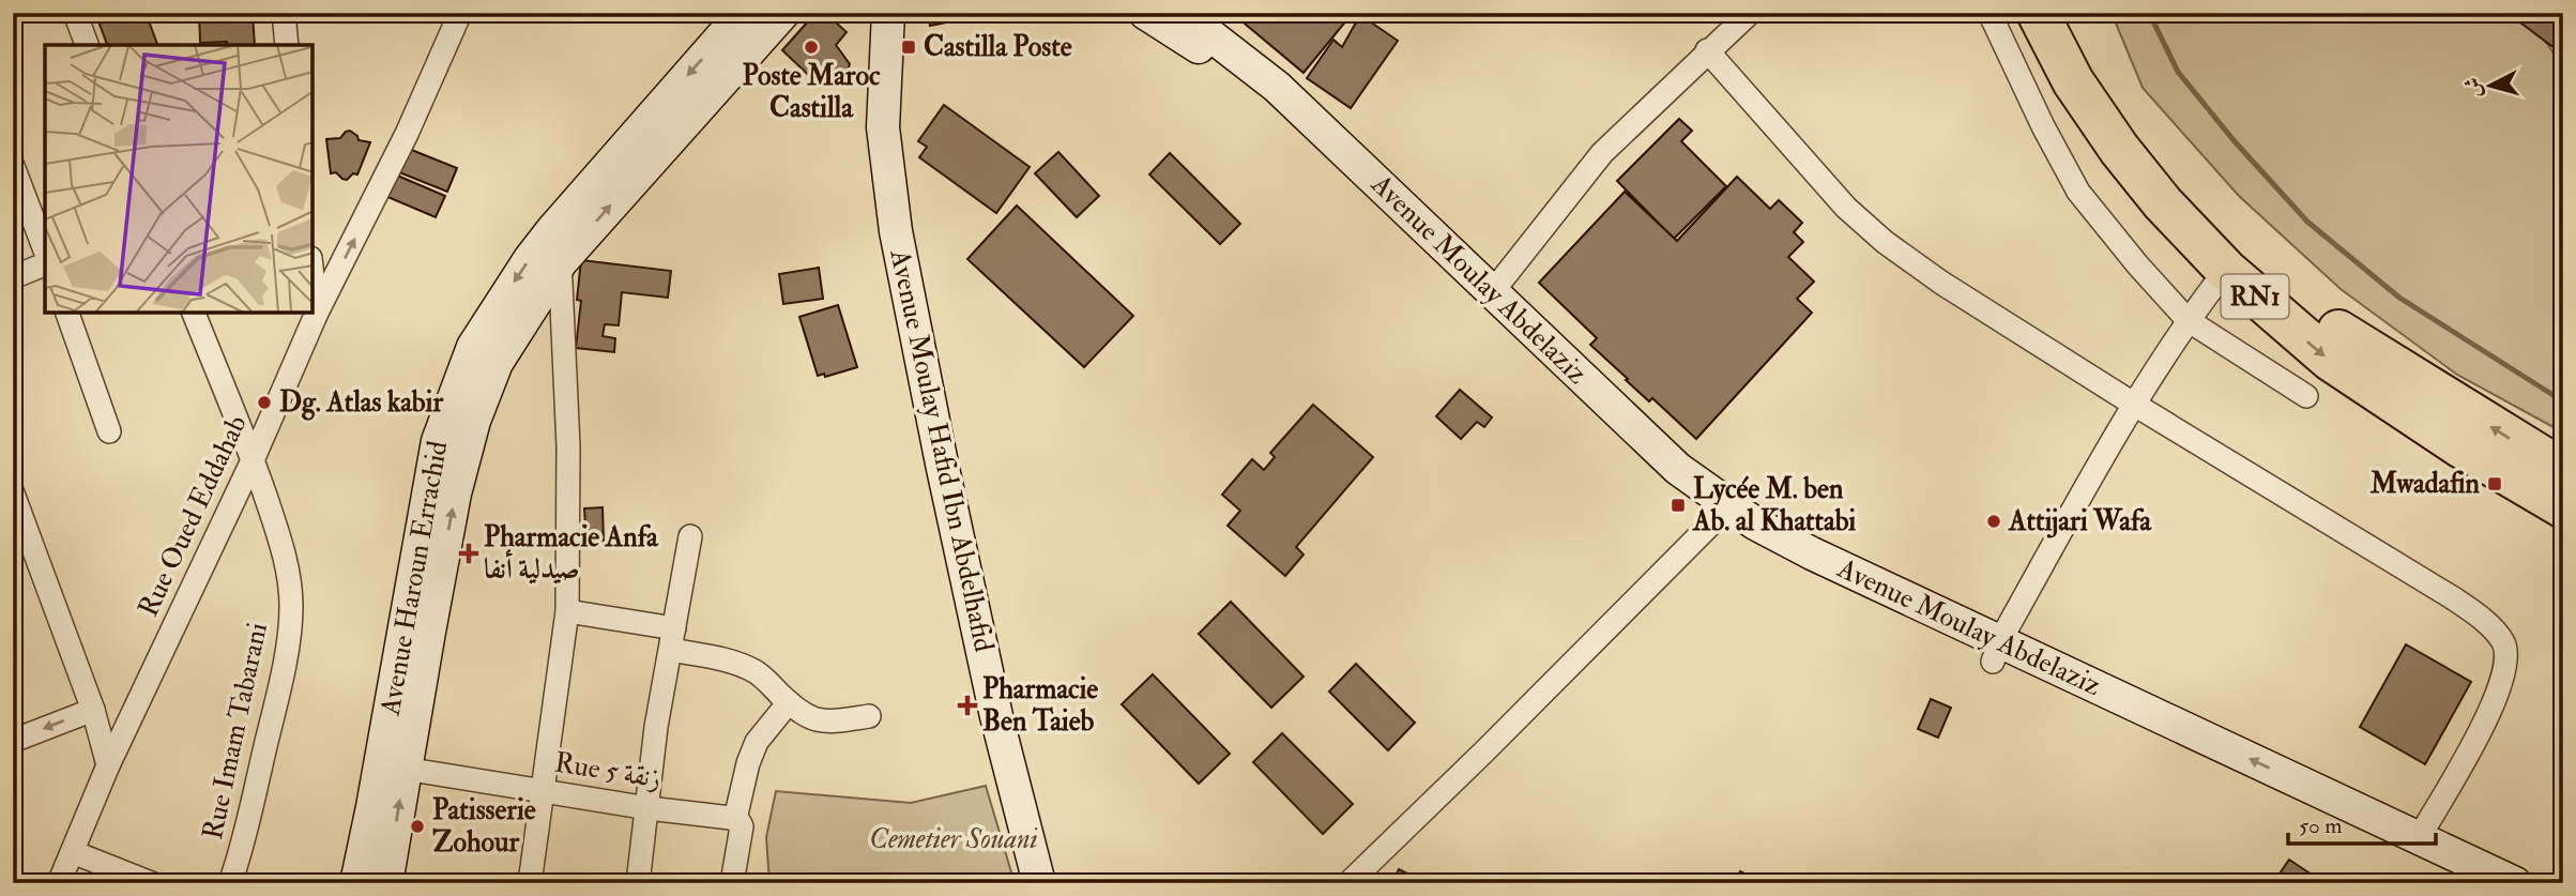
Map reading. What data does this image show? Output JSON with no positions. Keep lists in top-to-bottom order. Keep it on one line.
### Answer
{"streets":{"highway":["RN1"],"main road":["Avenue Moulay Abdelaziz","Avenue Moulay Hafid Ibn Abdelhafid","Avenue Haroun Errachid"],"street":["Rue Oued Eddahab","Rue Imam Tabarani","Rue 5 زنقة"]},"crossings":[["Rue Oued Eddahab","Rue Imam Tabarani"],["Avenue Haroun Errachid","Rue 5 زنقة"]],"parks":["Cemetier Souani"],"places":{"other":["Poste Maroc Castilla","Dg. Atlas kabir","Attijari Wafa","Patisserie Zohour"],"transit":["Castilla Poste","Mwadafin","Lycée M. ben Ab. al Khattabi"],"health":["Pharmacie Anfa صيدلية أنفا","Pharmacie Ben Taieb"]},"scale_bar":"50 m","north":"left"}
